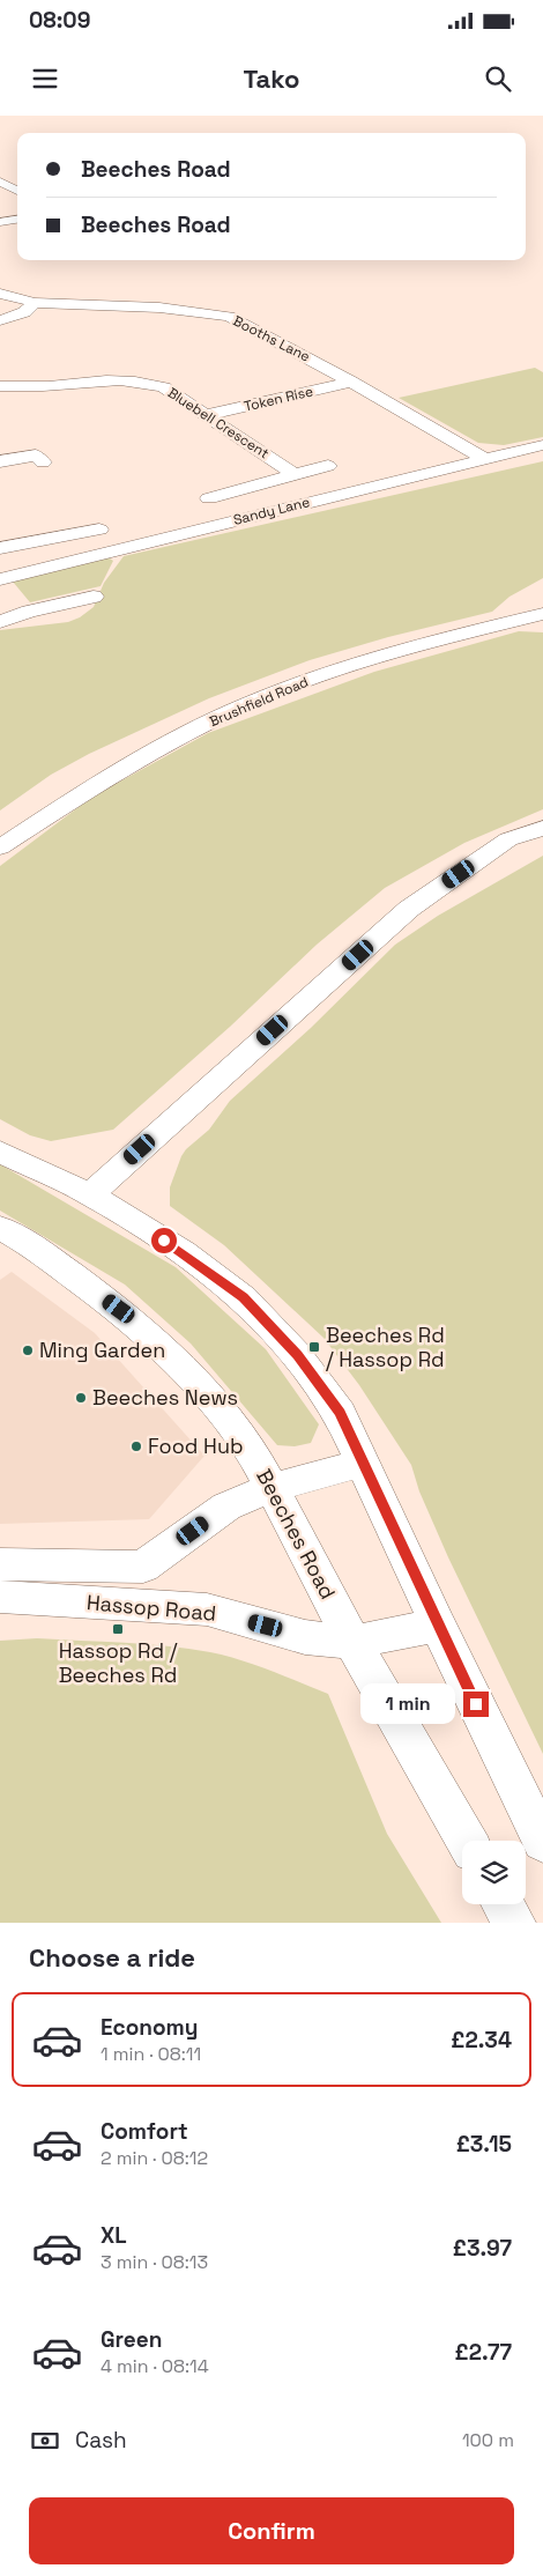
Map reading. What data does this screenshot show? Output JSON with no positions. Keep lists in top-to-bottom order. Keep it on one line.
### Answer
{"streets":{"street":["Booths Lane","Token Rise","Bluebell Crescent","Sandy Lane","Brushfield Road","Beeches Road","Hassop Road"]},"crossings":[["Booths Lane","Token Rise"],["Booths Lane","Sandy Lane"],["Token Rise","Bluebell Crescent"],["Beeches Road","Hassop Road"]],"places":{"transit":["Beeches Rd / Hassop Rd","Hassop Rd / Beeches Rd"],"other":["Ming Garden","Beeches News","Food Hub"]},"page":{"status":"08:09","header":"Tako","banner":["Beeches Road","Beeches Road"],"bubble":"1 min","heading":"Choose a ride","list":[{"name":"Economy","note":"1 min · 08:11","value":"£2.34"},{"name":"Comfort","note":"2 min · 08:12","value":"£3.15"},{"name":"XL","note":"3 min · 08:13","value":"£3.97"},{"name":"Green","note":"4 min · 08:14","value":"£2.77"}],"pay":["Cash","100 m"],"buttons":"Confirm"}}
